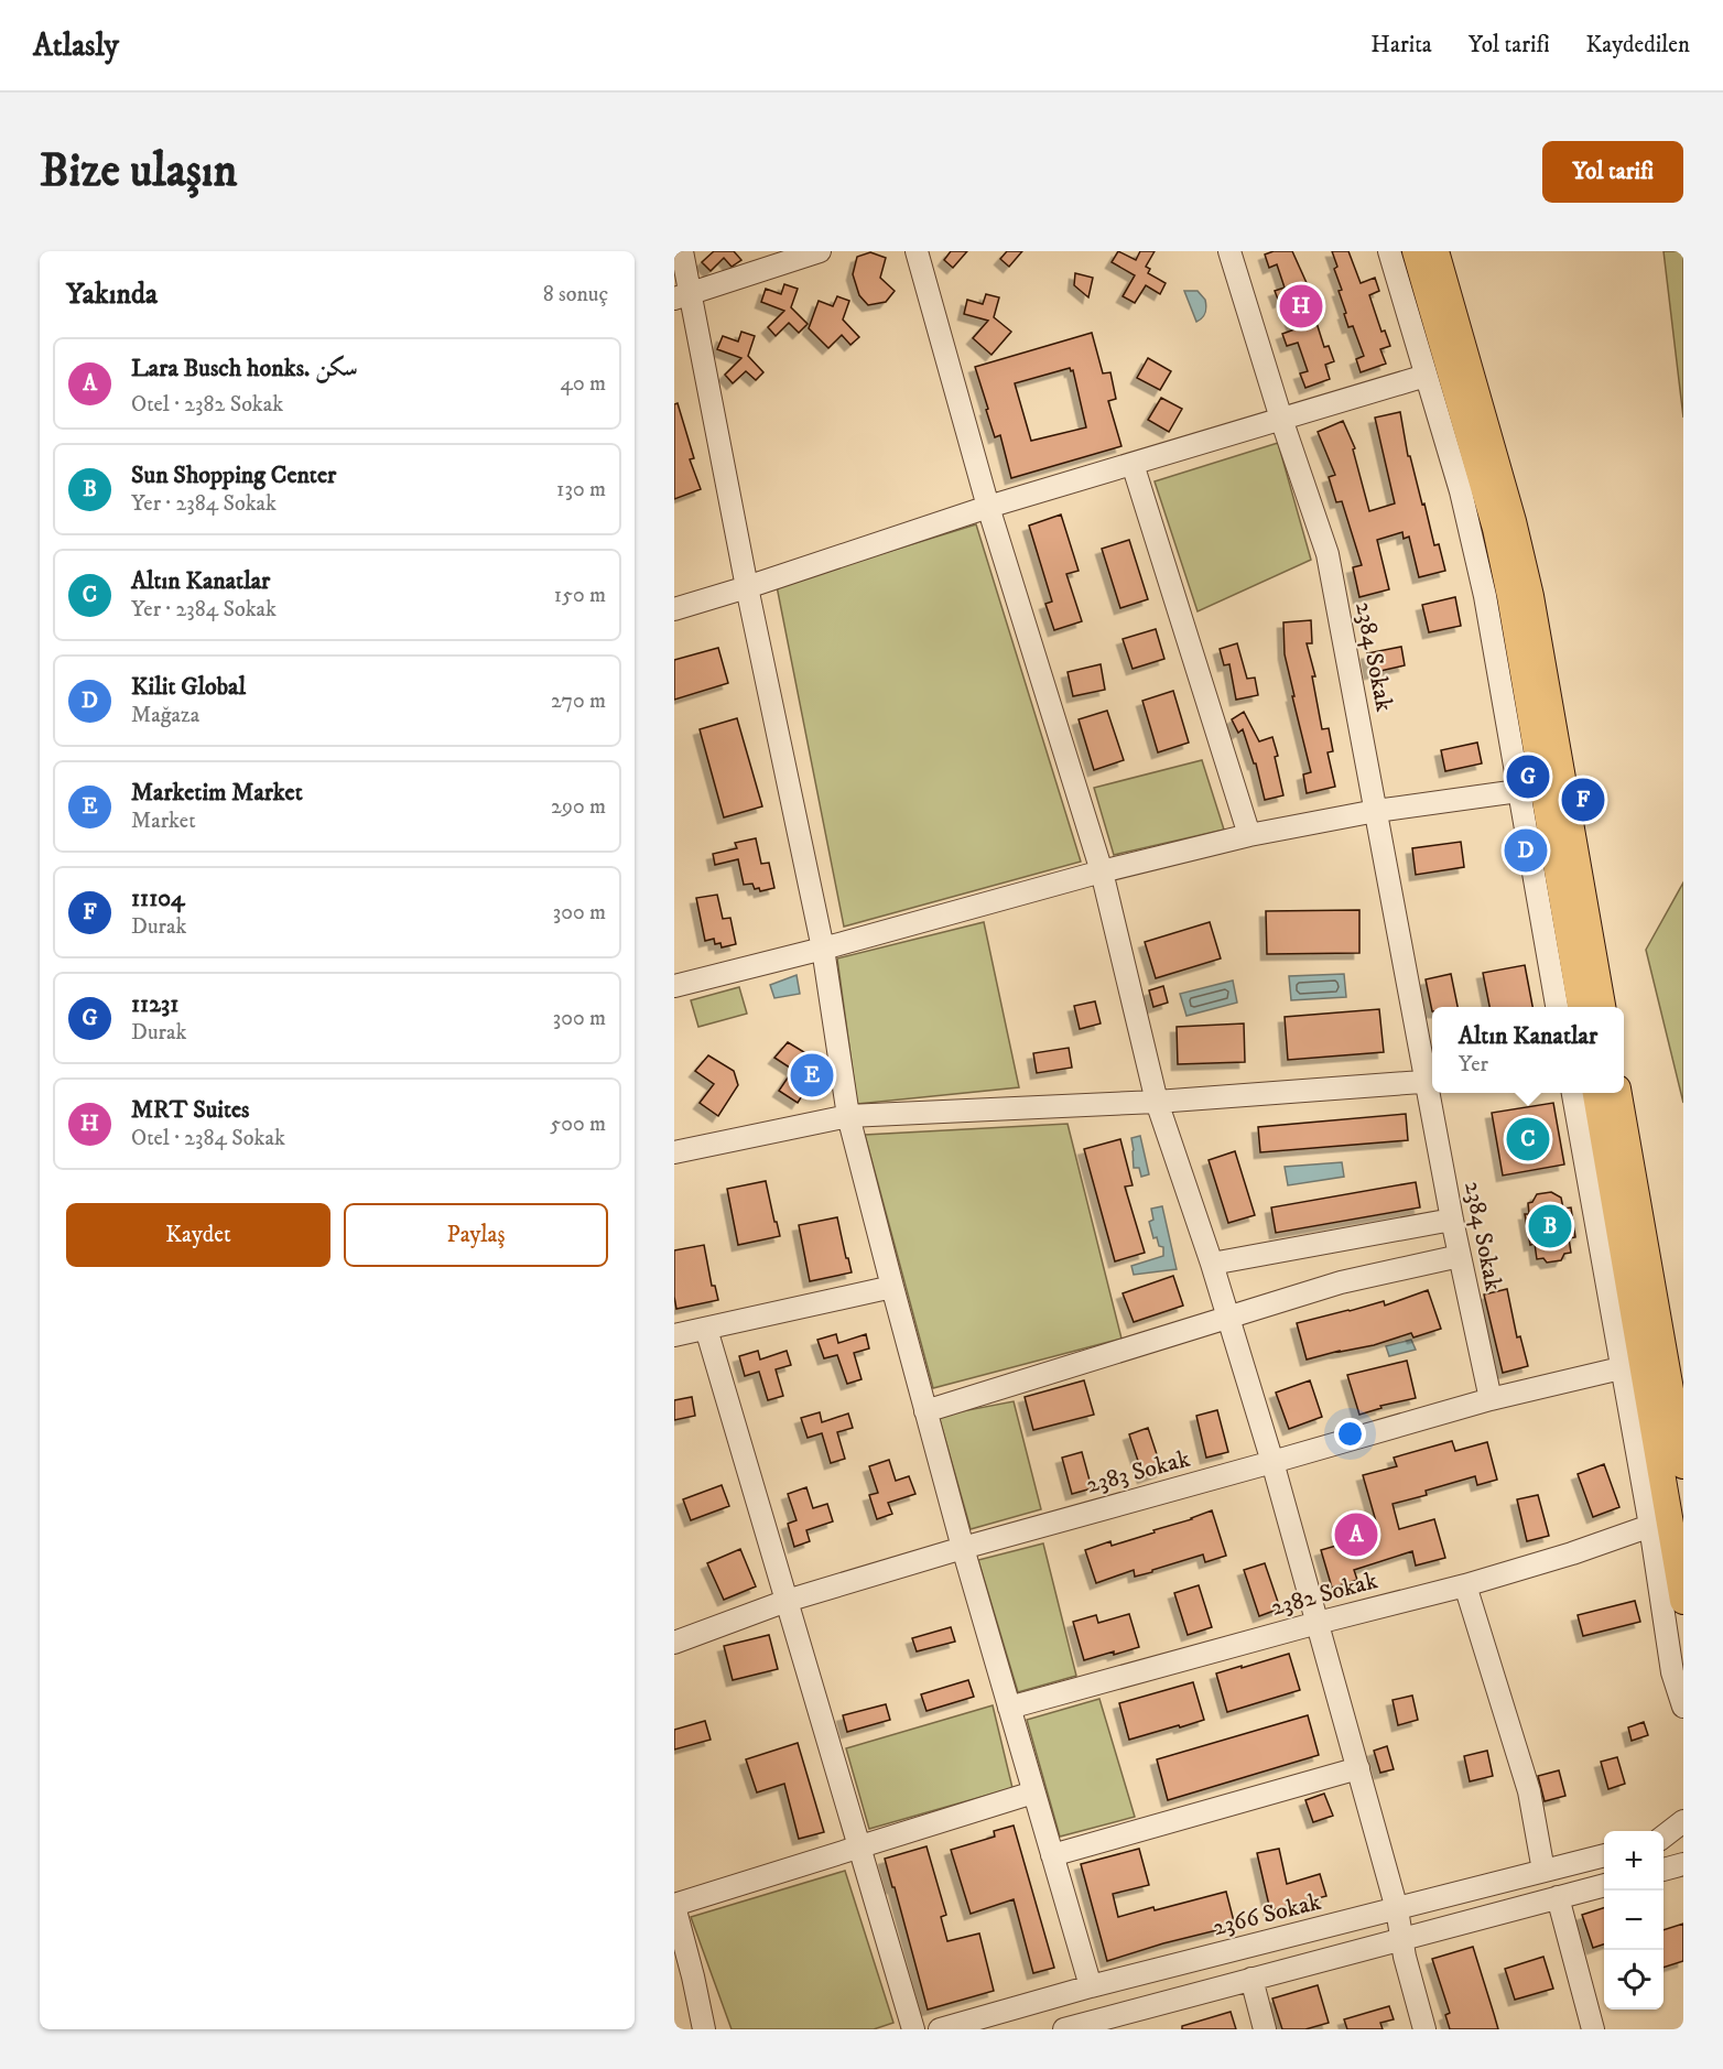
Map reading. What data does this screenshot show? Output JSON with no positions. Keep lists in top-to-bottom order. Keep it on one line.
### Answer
{"streets":{"street":["2384 Sokak","2383 Sokak","2382 Sokak","2366 Sokak"]},"crossings":[["2384 Sokak","2383 Sokak"]],"page":{"header":"Atlasly","nav":["Harita","Yol tarifi","Kaydedilen"],"buttons":["Yol tarifi",["Kaydet","Paylaş"]],"title":"Bize ulaşın","heading":["Yakında","8 sonuç"],"pins":["H","G","F","D","E","C","B","A"],"list":[{"mark":"A","name":"Lara Busch honks. سكن","note":"Otel · 2382 Sokak","value":"40 m"},{"mark":"B","name":"Sun Shopping Center","note":"Yer · 2384 Sokak","value":"130 m"},{"mark":"C","name":"Altın Kanatlar","note":"Yer · 2384 Sokak","value":"150 m"},{"mark":"D","name":"Kilit Global","note":"Mağaza","value":"270 m"},{"mark":"E","name":"Marketim Market","note":"Market","value":"290 m"},{"mark":"F","name":"11104","note":"Durak","value":"300 m"},{"mark":"G","name":"11231","note":"Durak","value":"300 m"},{"mark":"H","name":"MRT Suites","note":"Otel · 2384 Sokak","value":"500 m"}],"popup":["Altın Kanatlar","Yer"],"map_buttons":["+","−"]}}
